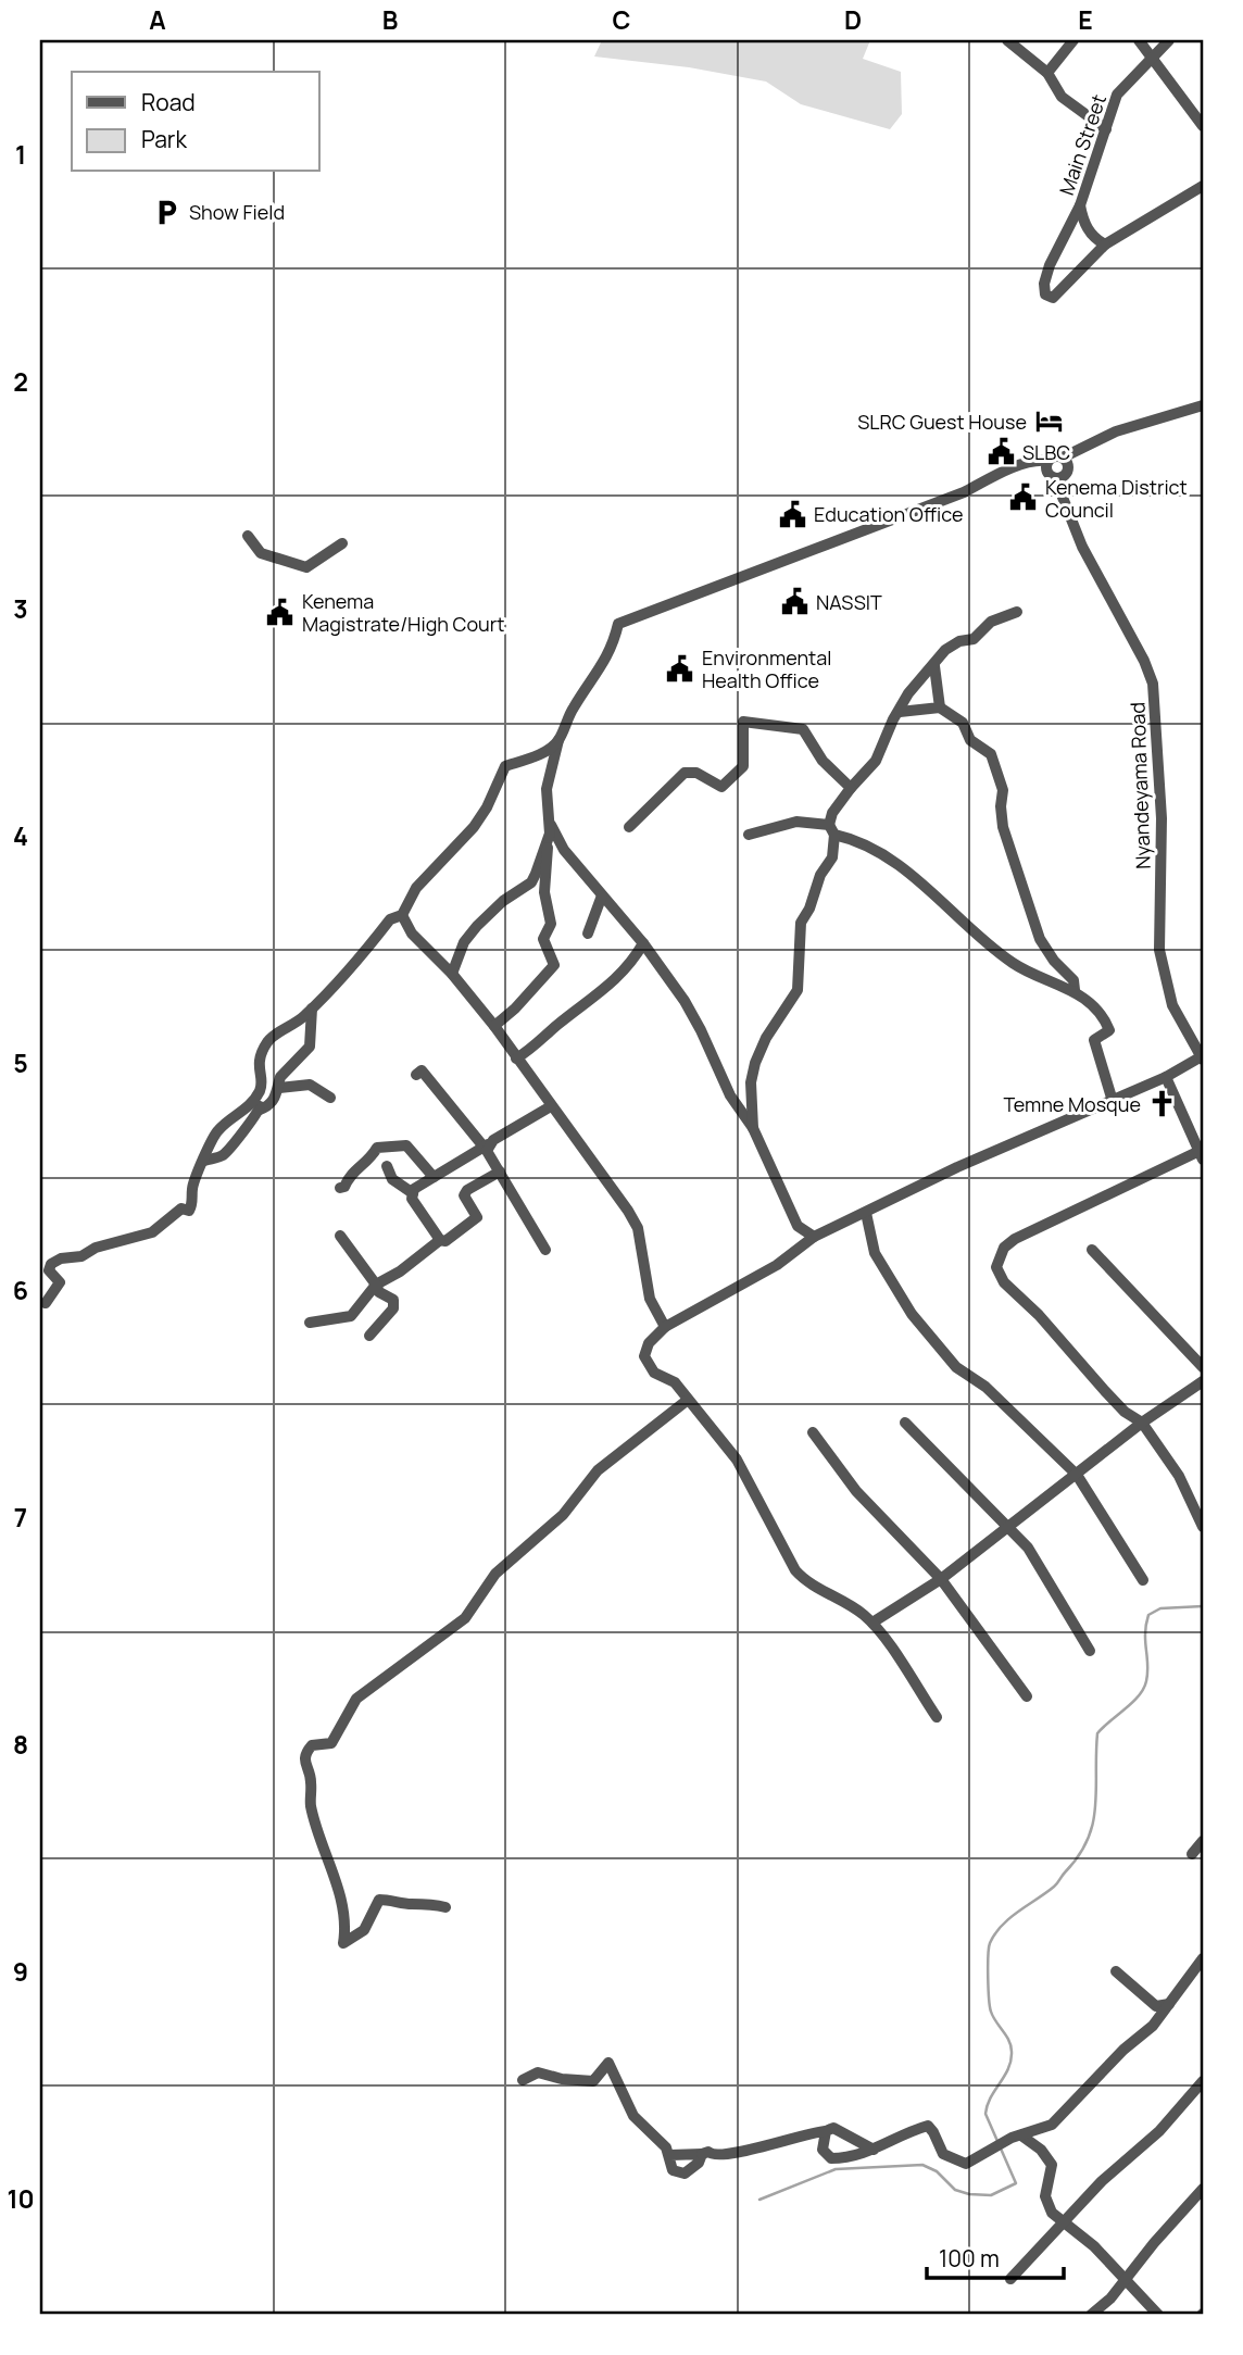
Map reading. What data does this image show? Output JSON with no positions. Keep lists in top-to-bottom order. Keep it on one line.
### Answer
{"streets":{"street":["Main Street","Nyandeyama Road"]},"places":{"parking":["Show Field"],"hotel":["SLRC Guest House"],"public building":["SLBC","Kenema District Council","Education Office","NASSIT","Kenema Magistrate/High Court","Environmental Health Office"],"church":["Temne Mosque"]},"legend":["Road","Park"],"scale_bar":"100 m","grid":{"columns":["A","B","C","D","E"],"rows":["1","2","3","4","5","6","7","8","9","10"]}}
